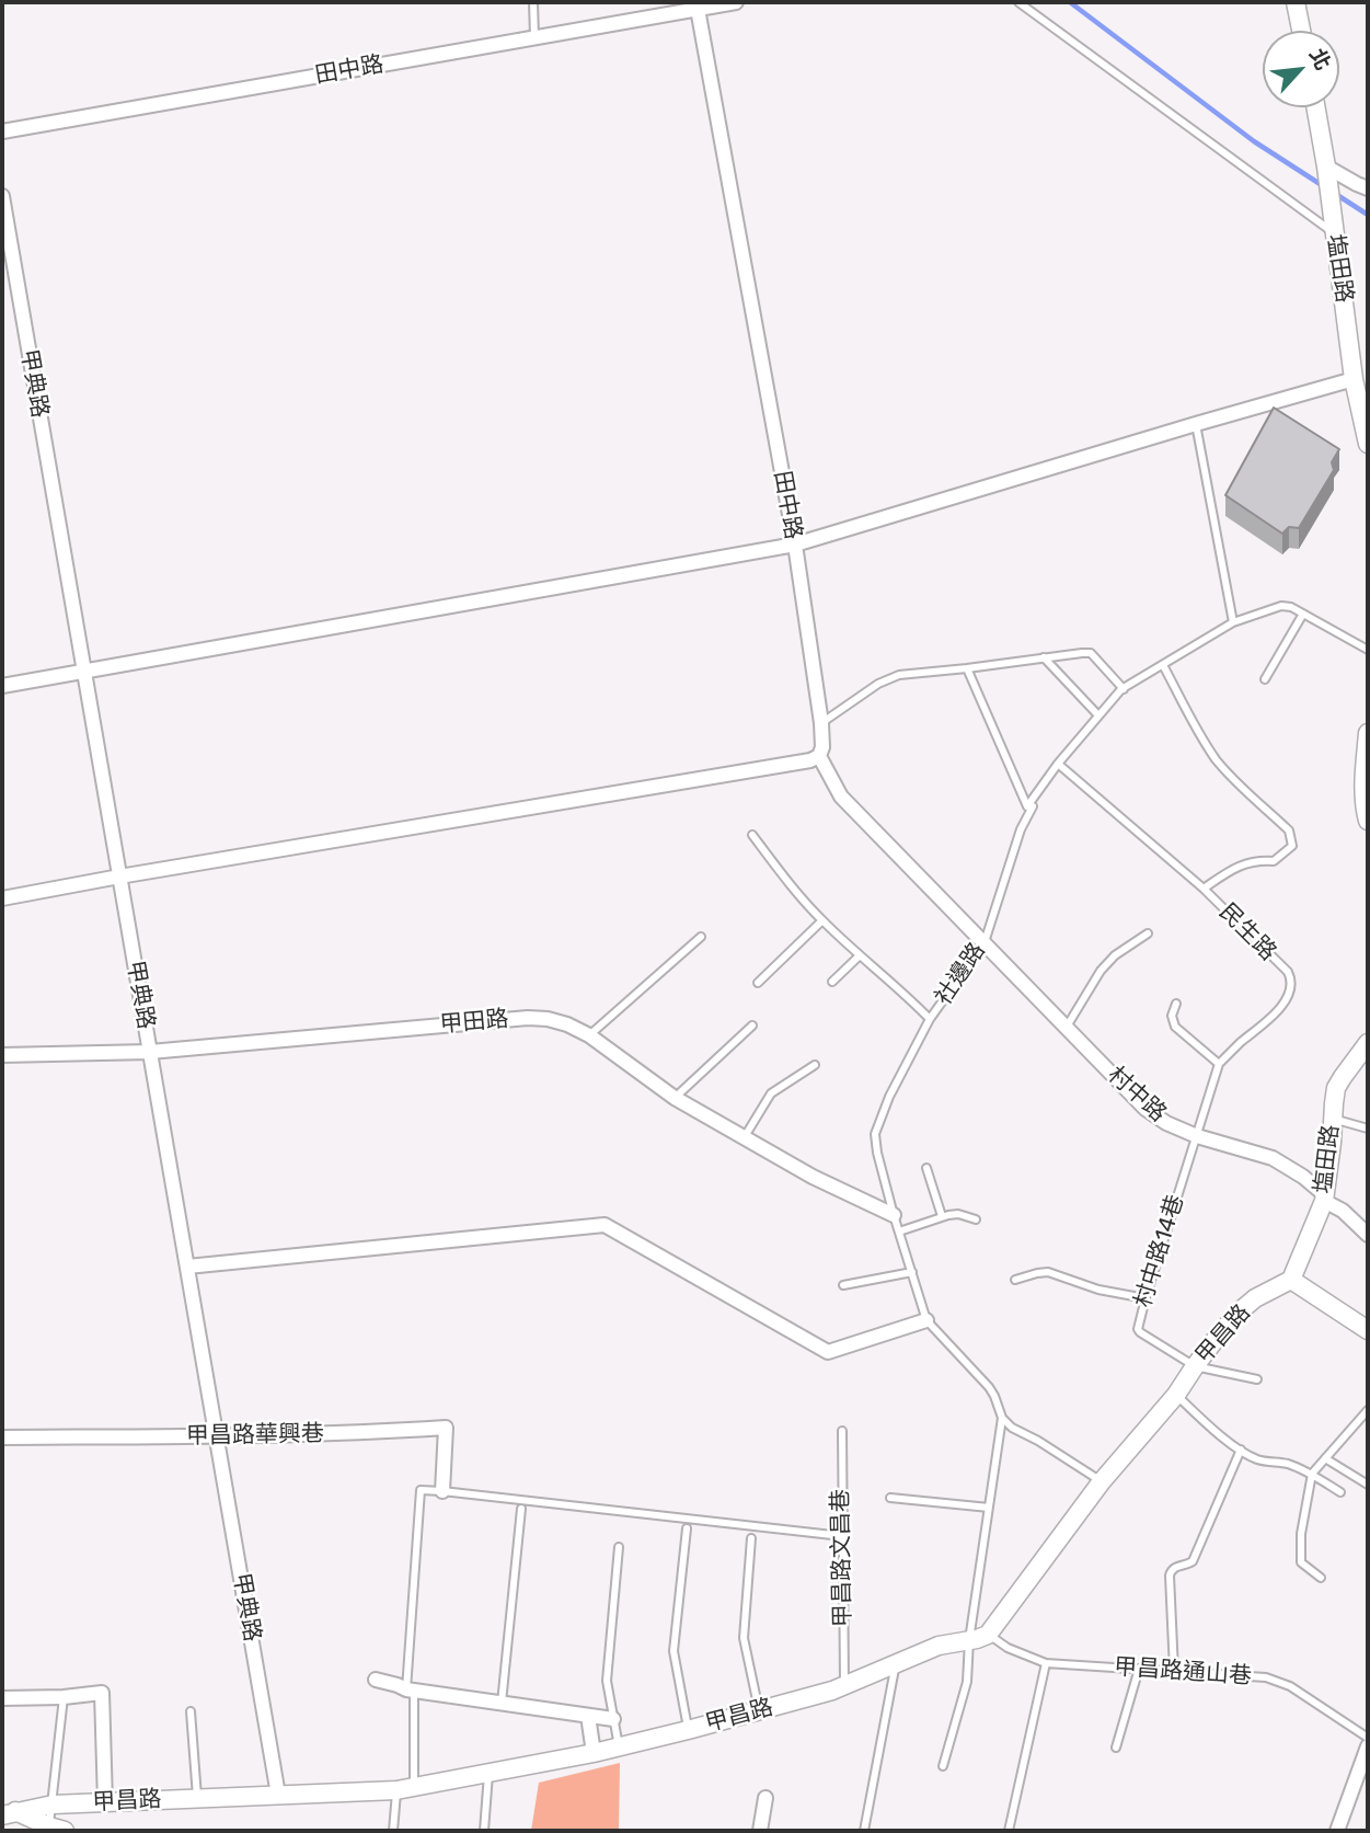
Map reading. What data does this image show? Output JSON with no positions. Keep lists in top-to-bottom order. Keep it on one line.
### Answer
{"streets":{"street":["田中路","塩田路","甲典路","甲田路","村中路","甲昌路","甲昌路華興巷"],"lane":["民生路","社邊路","村中路14巷","甲昌路文昌巷","甲昌路通山巷"]},"crossings":[["塩田路","村中路"],["塩田路","甲昌路"],["甲典路","甲田路"],["甲典路","甲昌路"],["甲典路","甲昌路華興巷"],["民生路","社邊路"],["民生路","村中路"],["民生路","村中路14巷"],["社邊路","甲田路"],["社邊路","村中路"],["村中路","村中路14巷"],["村中路14巷","甲昌路"],["甲昌路","甲昌路文昌巷"],["甲昌路","甲昌路通山巷"]],"north":"top right"}
